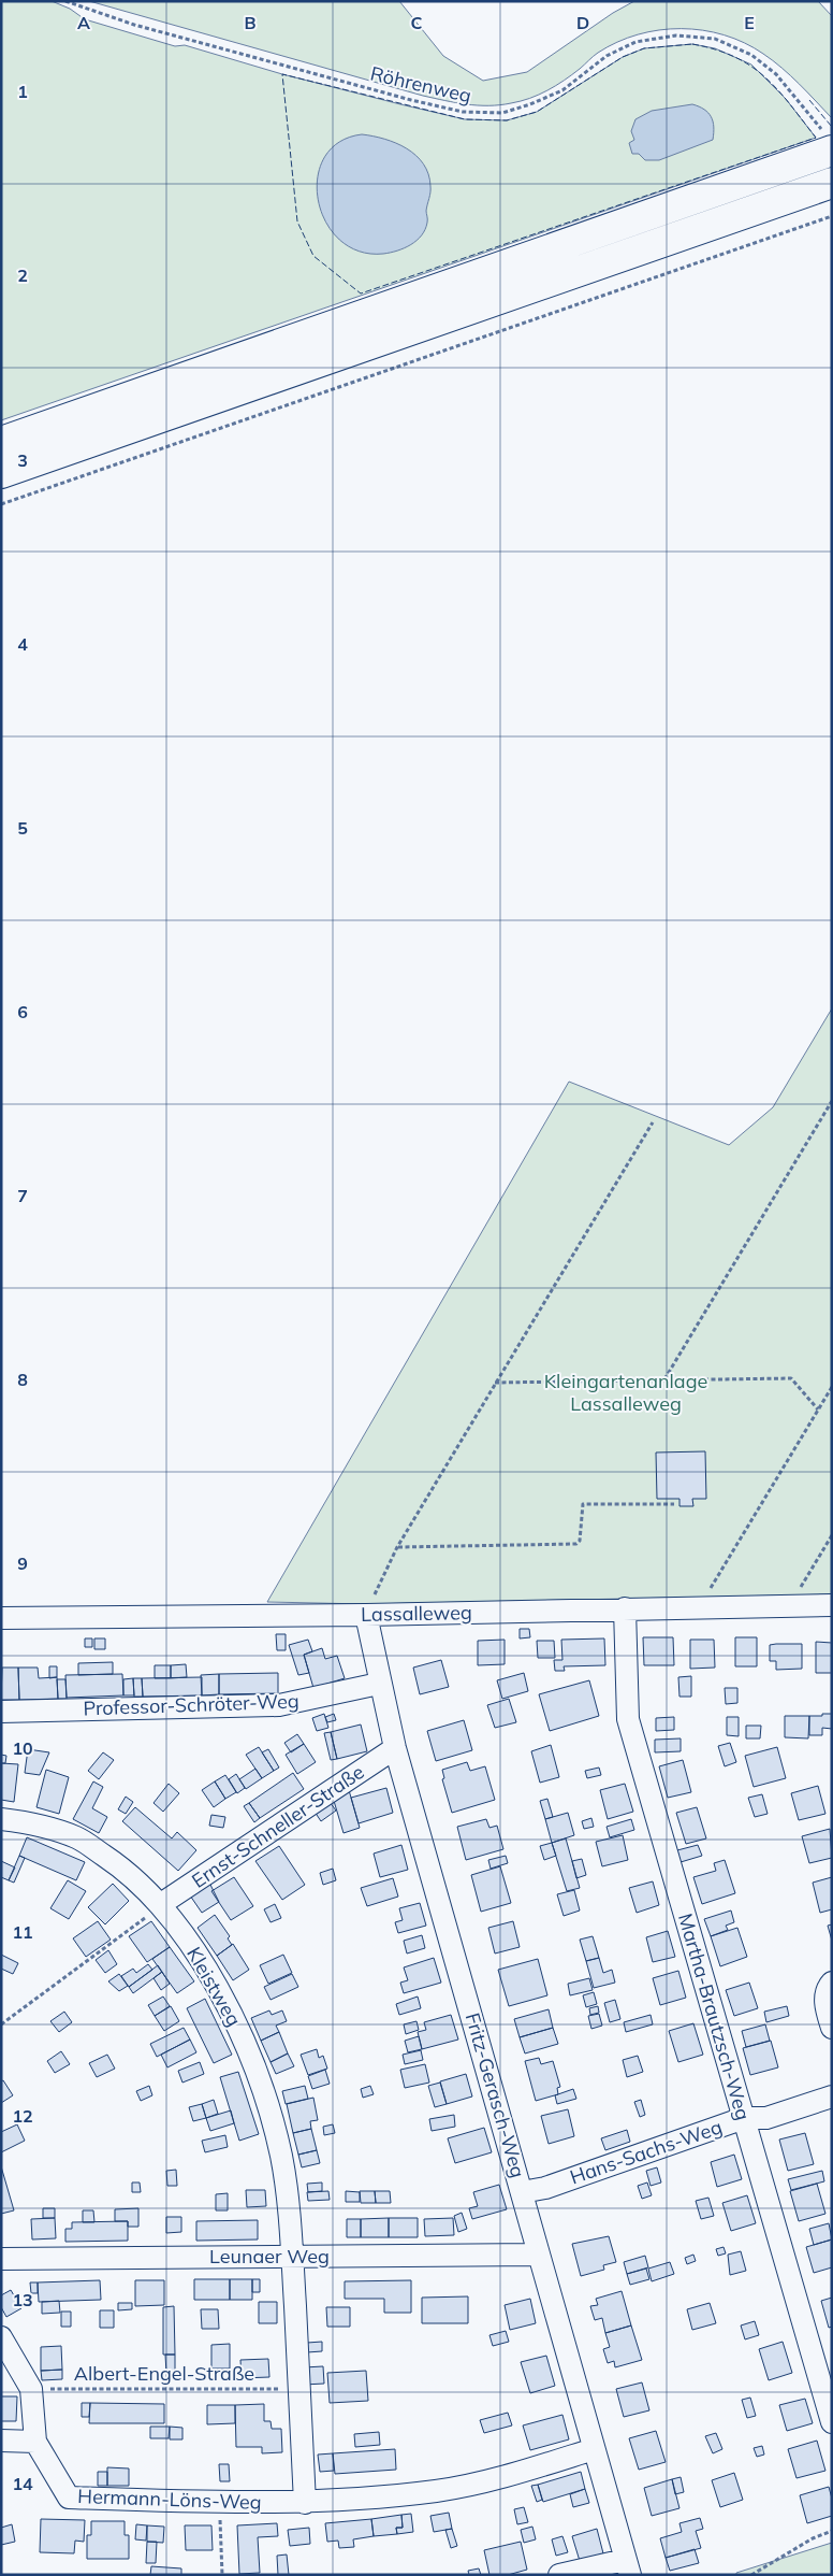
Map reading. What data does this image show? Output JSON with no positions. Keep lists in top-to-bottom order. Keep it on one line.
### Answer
{"streets":{"street":["Lassalleweg","Professor-Schröter-Weg","Ernst-Schneller-Straße","Kleistweg","Martha-Brautzsch-Weg","Fritz-Gerasch-Weg","Hans-Sachs-Weg","Leunaer Weg","Hermann-Löns-Weg"],"path":["Röhrenweg","Albert-Engel-Straße"]},"crossings":[["Lassalleweg","Martha-Brautzsch-Weg"],["Lassalleweg","Fritz-Gerasch-Weg"],["Professor-Schröter-Weg","Fritz-Gerasch-Weg"],["Ernst-Schneller-Straße","Kleistweg"],["Ernst-Schneller-Straße","Fritz-Gerasch-Weg"],["Kleistweg","Leunaer Weg"],["Martha-Brautzsch-Weg","Hans-Sachs-Weg"],["Fritz-Gerasch-Weg","Hans-Sachs-Weg"],["Fritz-Gerasch-Weg","Leunaer Weg"],["Fritz-Gerasch-Weg","Hermann-Löns-Weg"],["Albert-Engel-Straße","Hermann-Löns-Weg"]],"parks":["Kleingartenanlage Lassalleweg"],"grid":{"columns":["A","B","C","D","E"],"rows":["1","2","3","4","5","6","7","8","9","10","11","12","13","14"]}}
